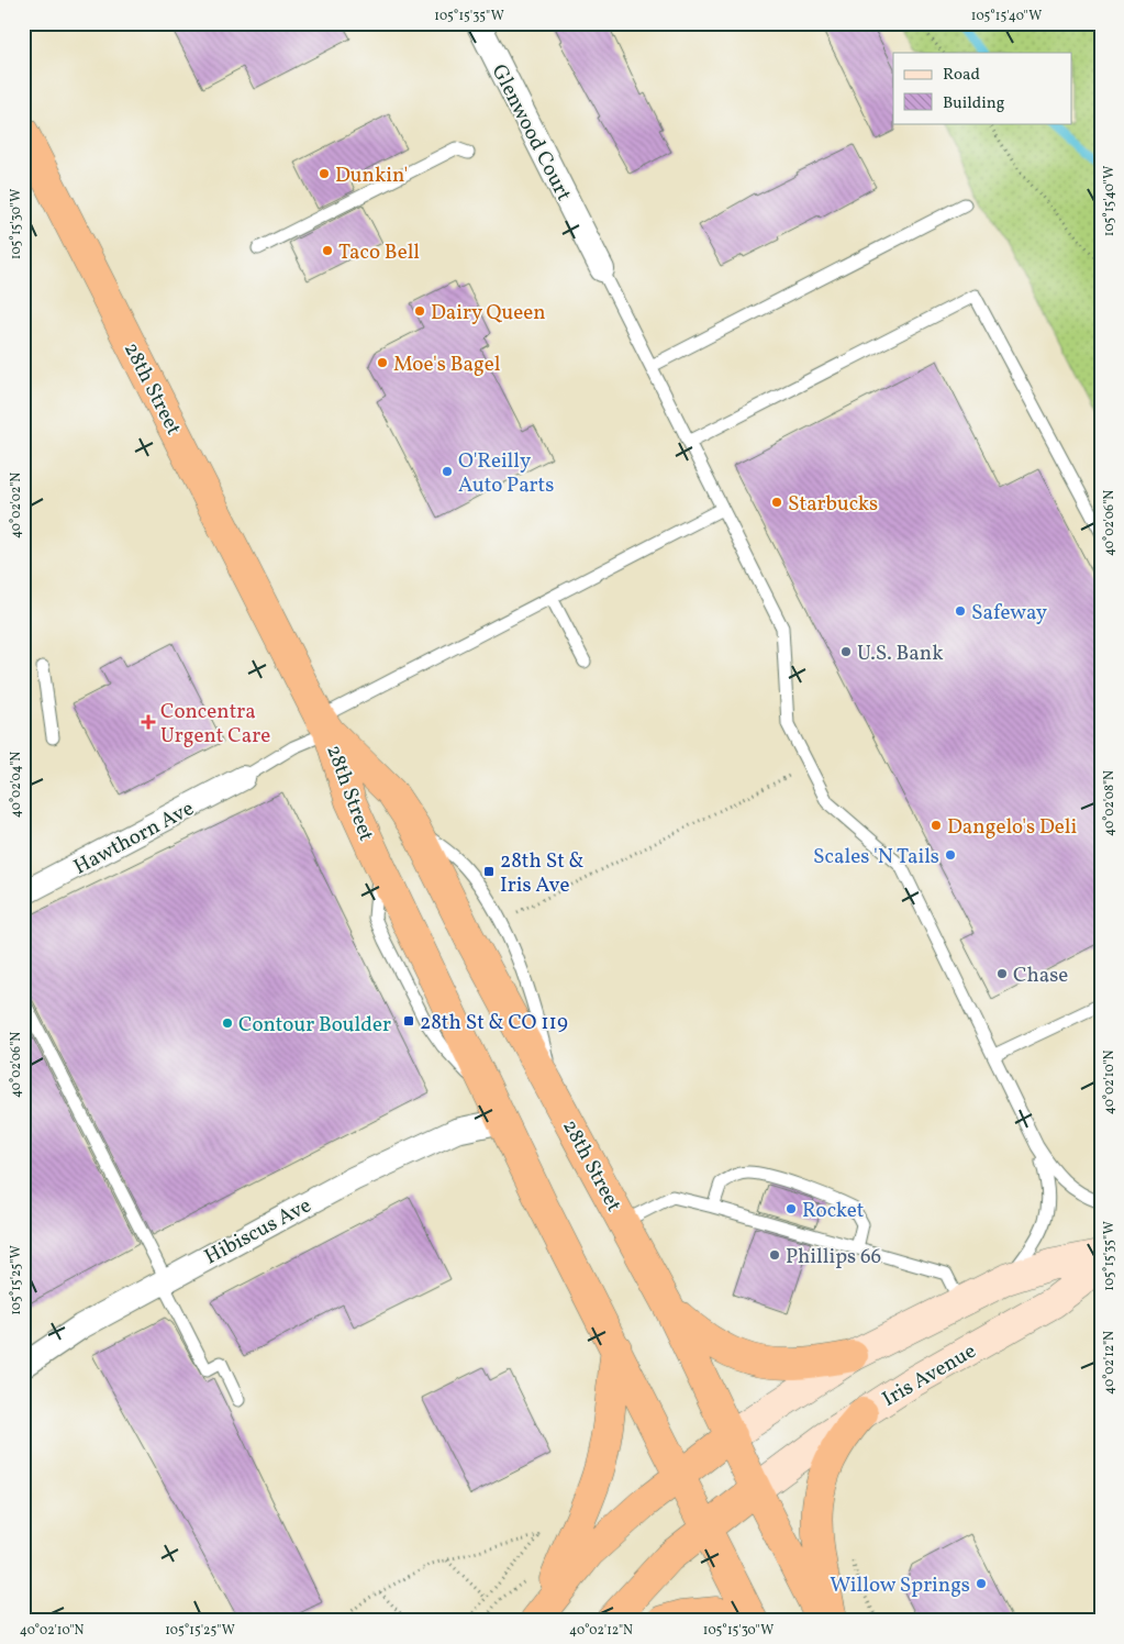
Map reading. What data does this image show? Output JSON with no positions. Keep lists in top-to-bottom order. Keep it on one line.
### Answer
{"streets":{"highway":["28th Street"],"main road":["Iris Avenue"],"street":["Glenwood Court","Hawthorn Ave","Hibiscus Ave"]},"crossings":[["28th Street","Hibiscus Ave"],["28th Street","Iris Avenue"]],"places":{"other":["Dunkin'","Taco Bell","Dairy Queen","Moe's Bagel","O'Reilly Auto Parts","Starbucks","Safeway","U.S. Bank","Dangelo's Deli","Scales 'N Tails","Chase","Contour Boulder","Rocket","Phillips 66","Willow Springs"],"health":["Concentra Urgent Care"],"transit":["28th St & Iris Ave","28th St & CO 119"]},"legend":["Road","Building"],"coordinates":["105°15'35\"W","105°15'40\"W","105°15'30\"W","40°02'02\"N","40°02'06\"N","40°02'04\"N","40°02'08\"N","40°02'10\"N","105°15'25\"W","40°02'12\"N"]}
